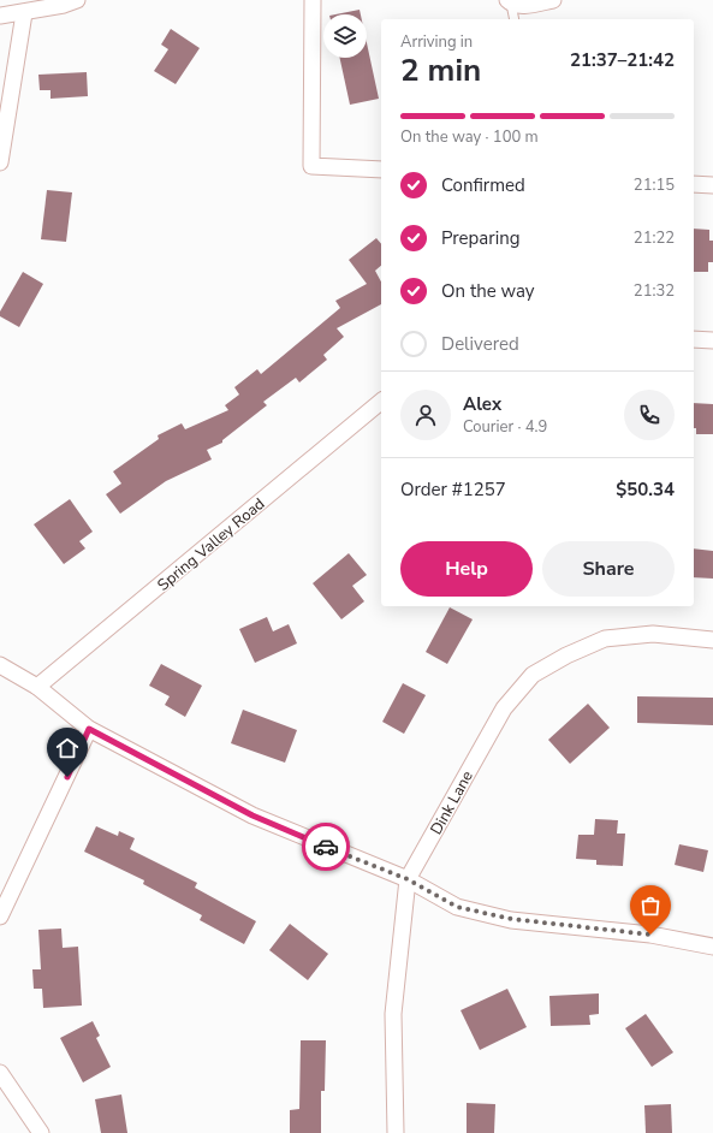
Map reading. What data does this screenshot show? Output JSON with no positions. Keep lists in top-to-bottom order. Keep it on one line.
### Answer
{"streets":{"street":["Spring Valley Road","Dink Lane"]},"page":{"heading":["2 min","Arriving in","21:37–21:42"],"panel":["Alex","Courier · 4.9","Order #1257","$50.34"],"bar":"On the way · 100 m","list":[["Confirmed","21:15"],["Preparing","21:22"],["On the way","21:32"],"Delivered"],"buttons":["Help","Share"]}}
